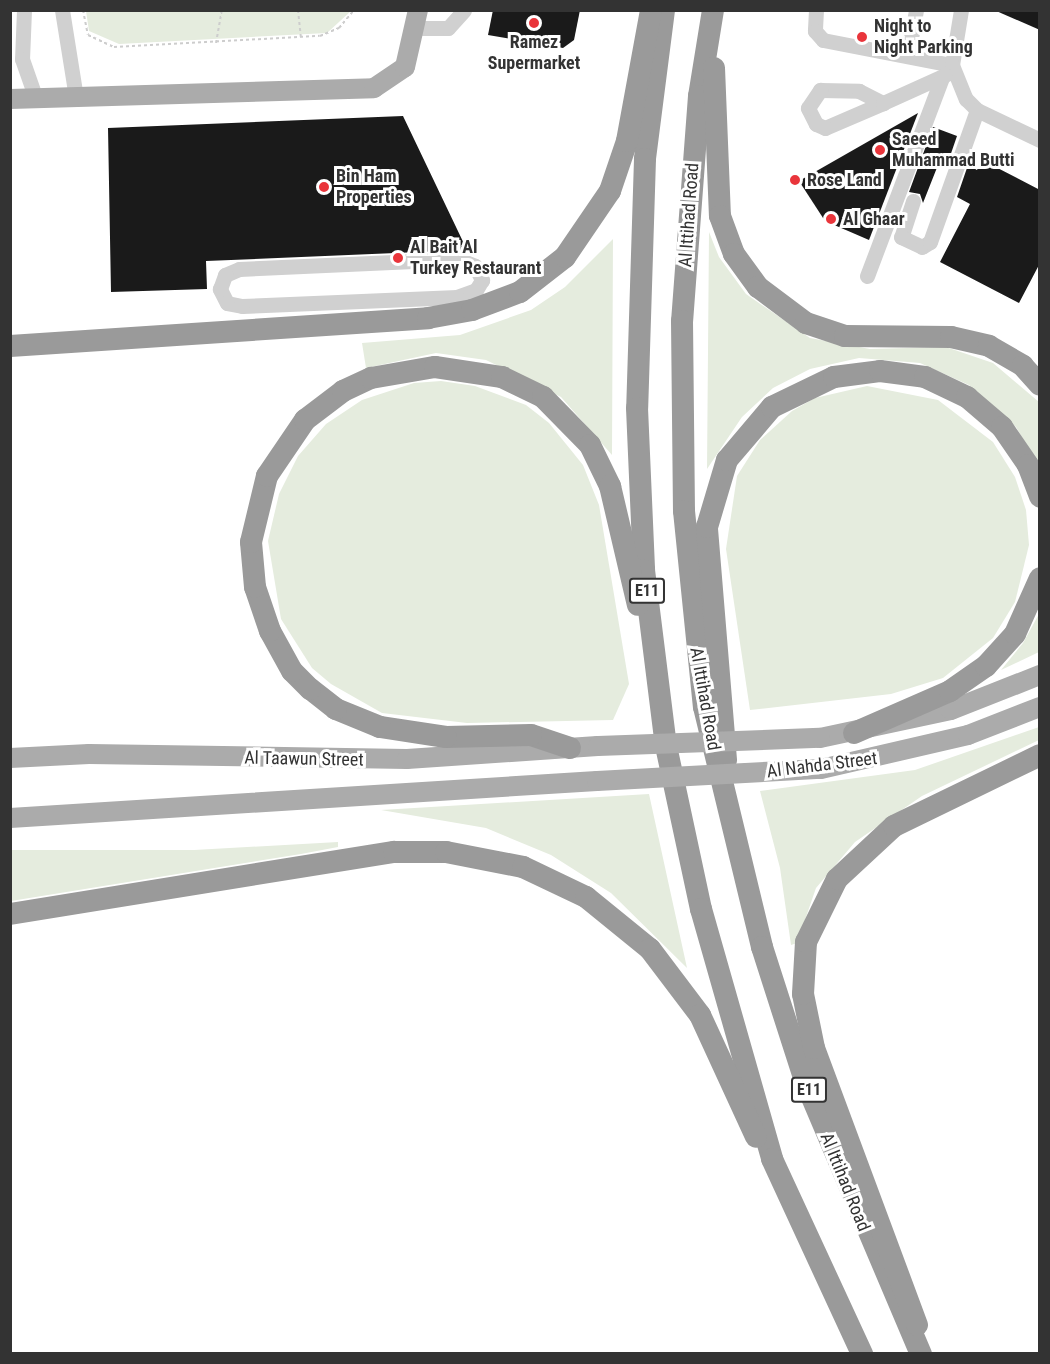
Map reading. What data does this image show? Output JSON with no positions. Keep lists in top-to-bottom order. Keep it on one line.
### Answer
{"streets":{"highway":["Al Ittihad Road","E11"],"main road":["Al Taawun Street","Al Nahda Street"]},"crossings":[["Al Taawun Street","Al Nahda Street"]],"places":["Ramez Supermarket","Night to Night Parking","Saeed Muhammad Butti","Rose Land","Bin Ham Properties","Al Ghaar","Al Bait Al Turkey Restaurant"]}
